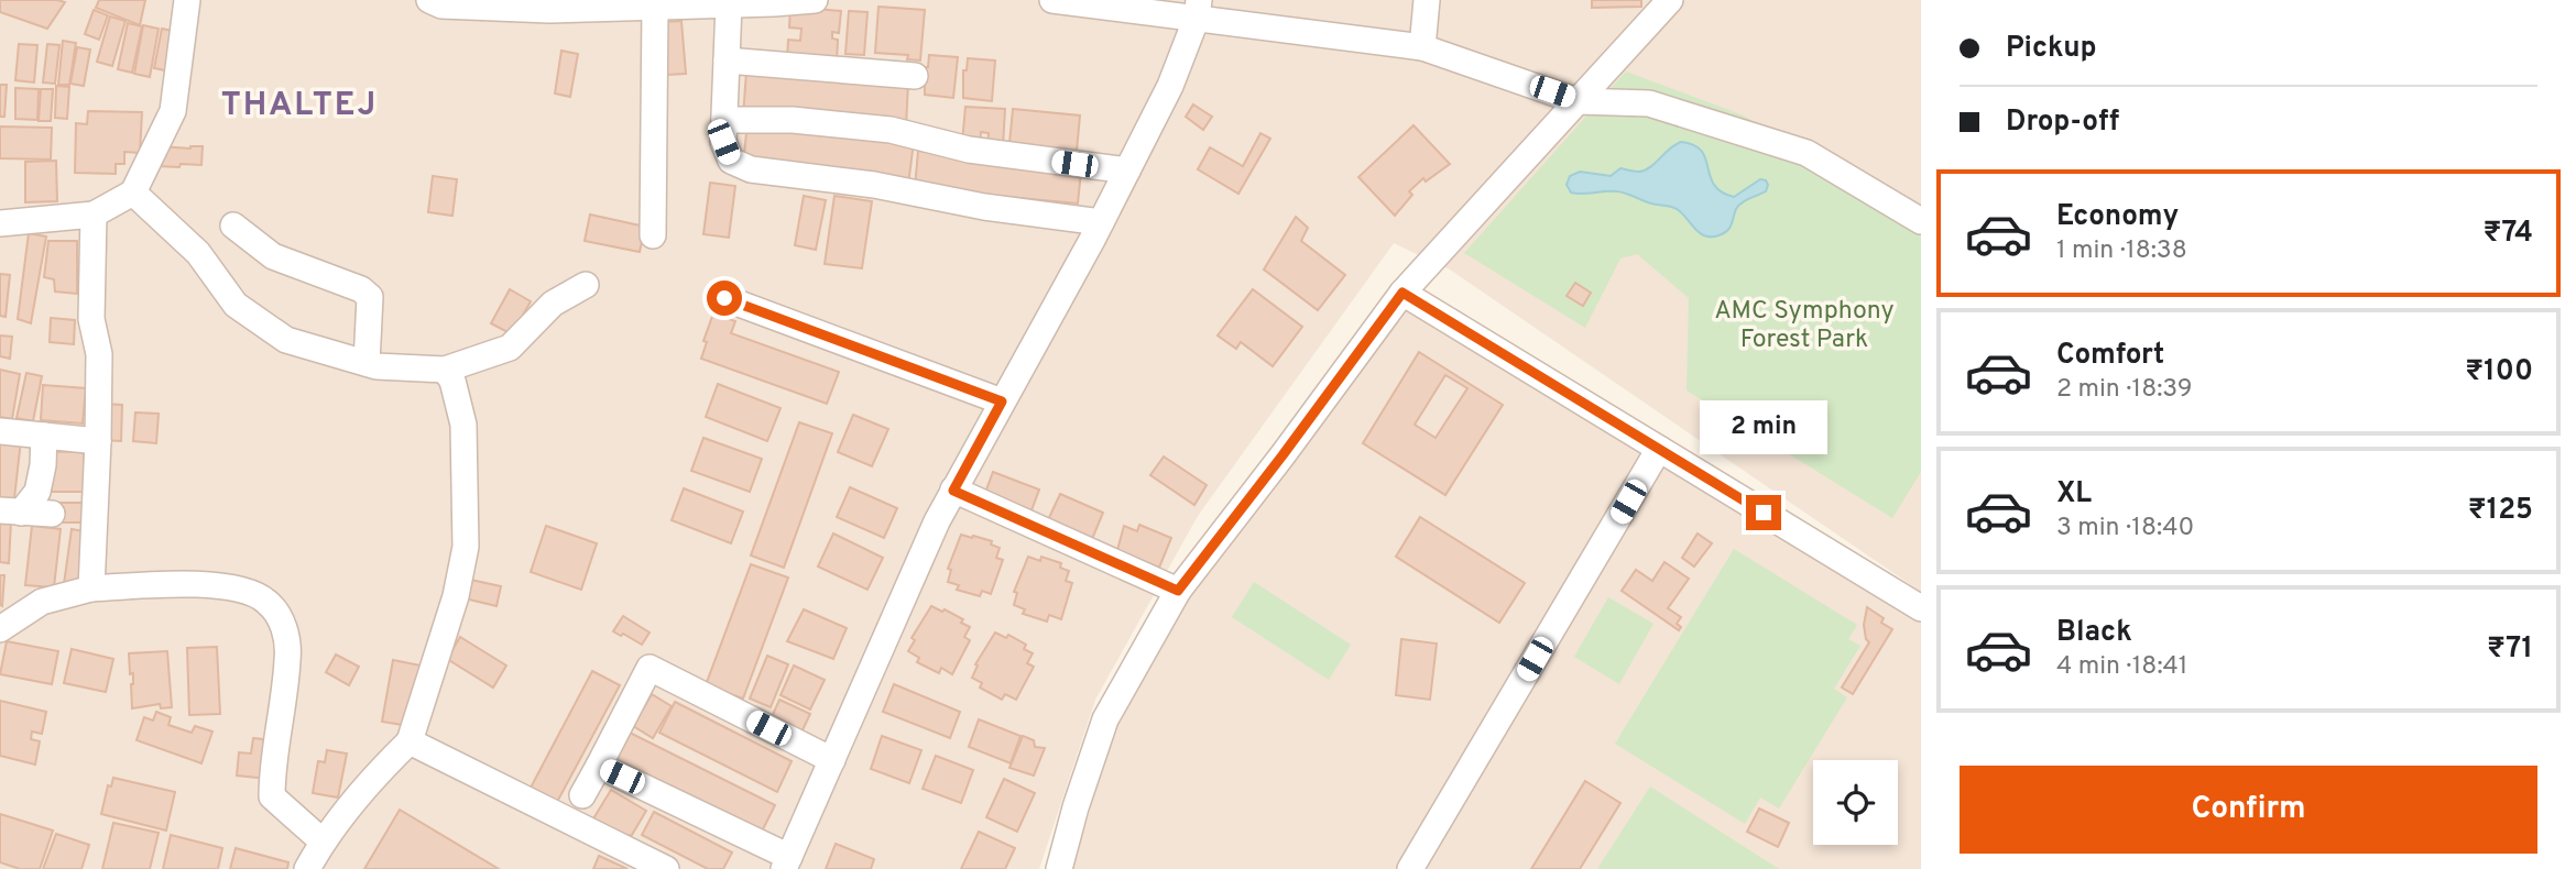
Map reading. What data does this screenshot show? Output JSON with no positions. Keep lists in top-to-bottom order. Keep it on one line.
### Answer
{"districts":["THALTEJ"],"parks":["AMC Symphony Forest Park"],"page":{"banner":["Pickup","Drop-off"],"list":[{"name":"Economy","note":"1 min · 18:38","value":"₹74"},{"name":"Comfort","note":"2 min · 18:39","value":"₹100"},{"name":"XL","note":"3 min · 18:40","value":"₹125"},{"name":"Black","note":"4 min · 18:41","value":"₹71"}],"bubble":"2 min","buttons":"Confirm"}}
